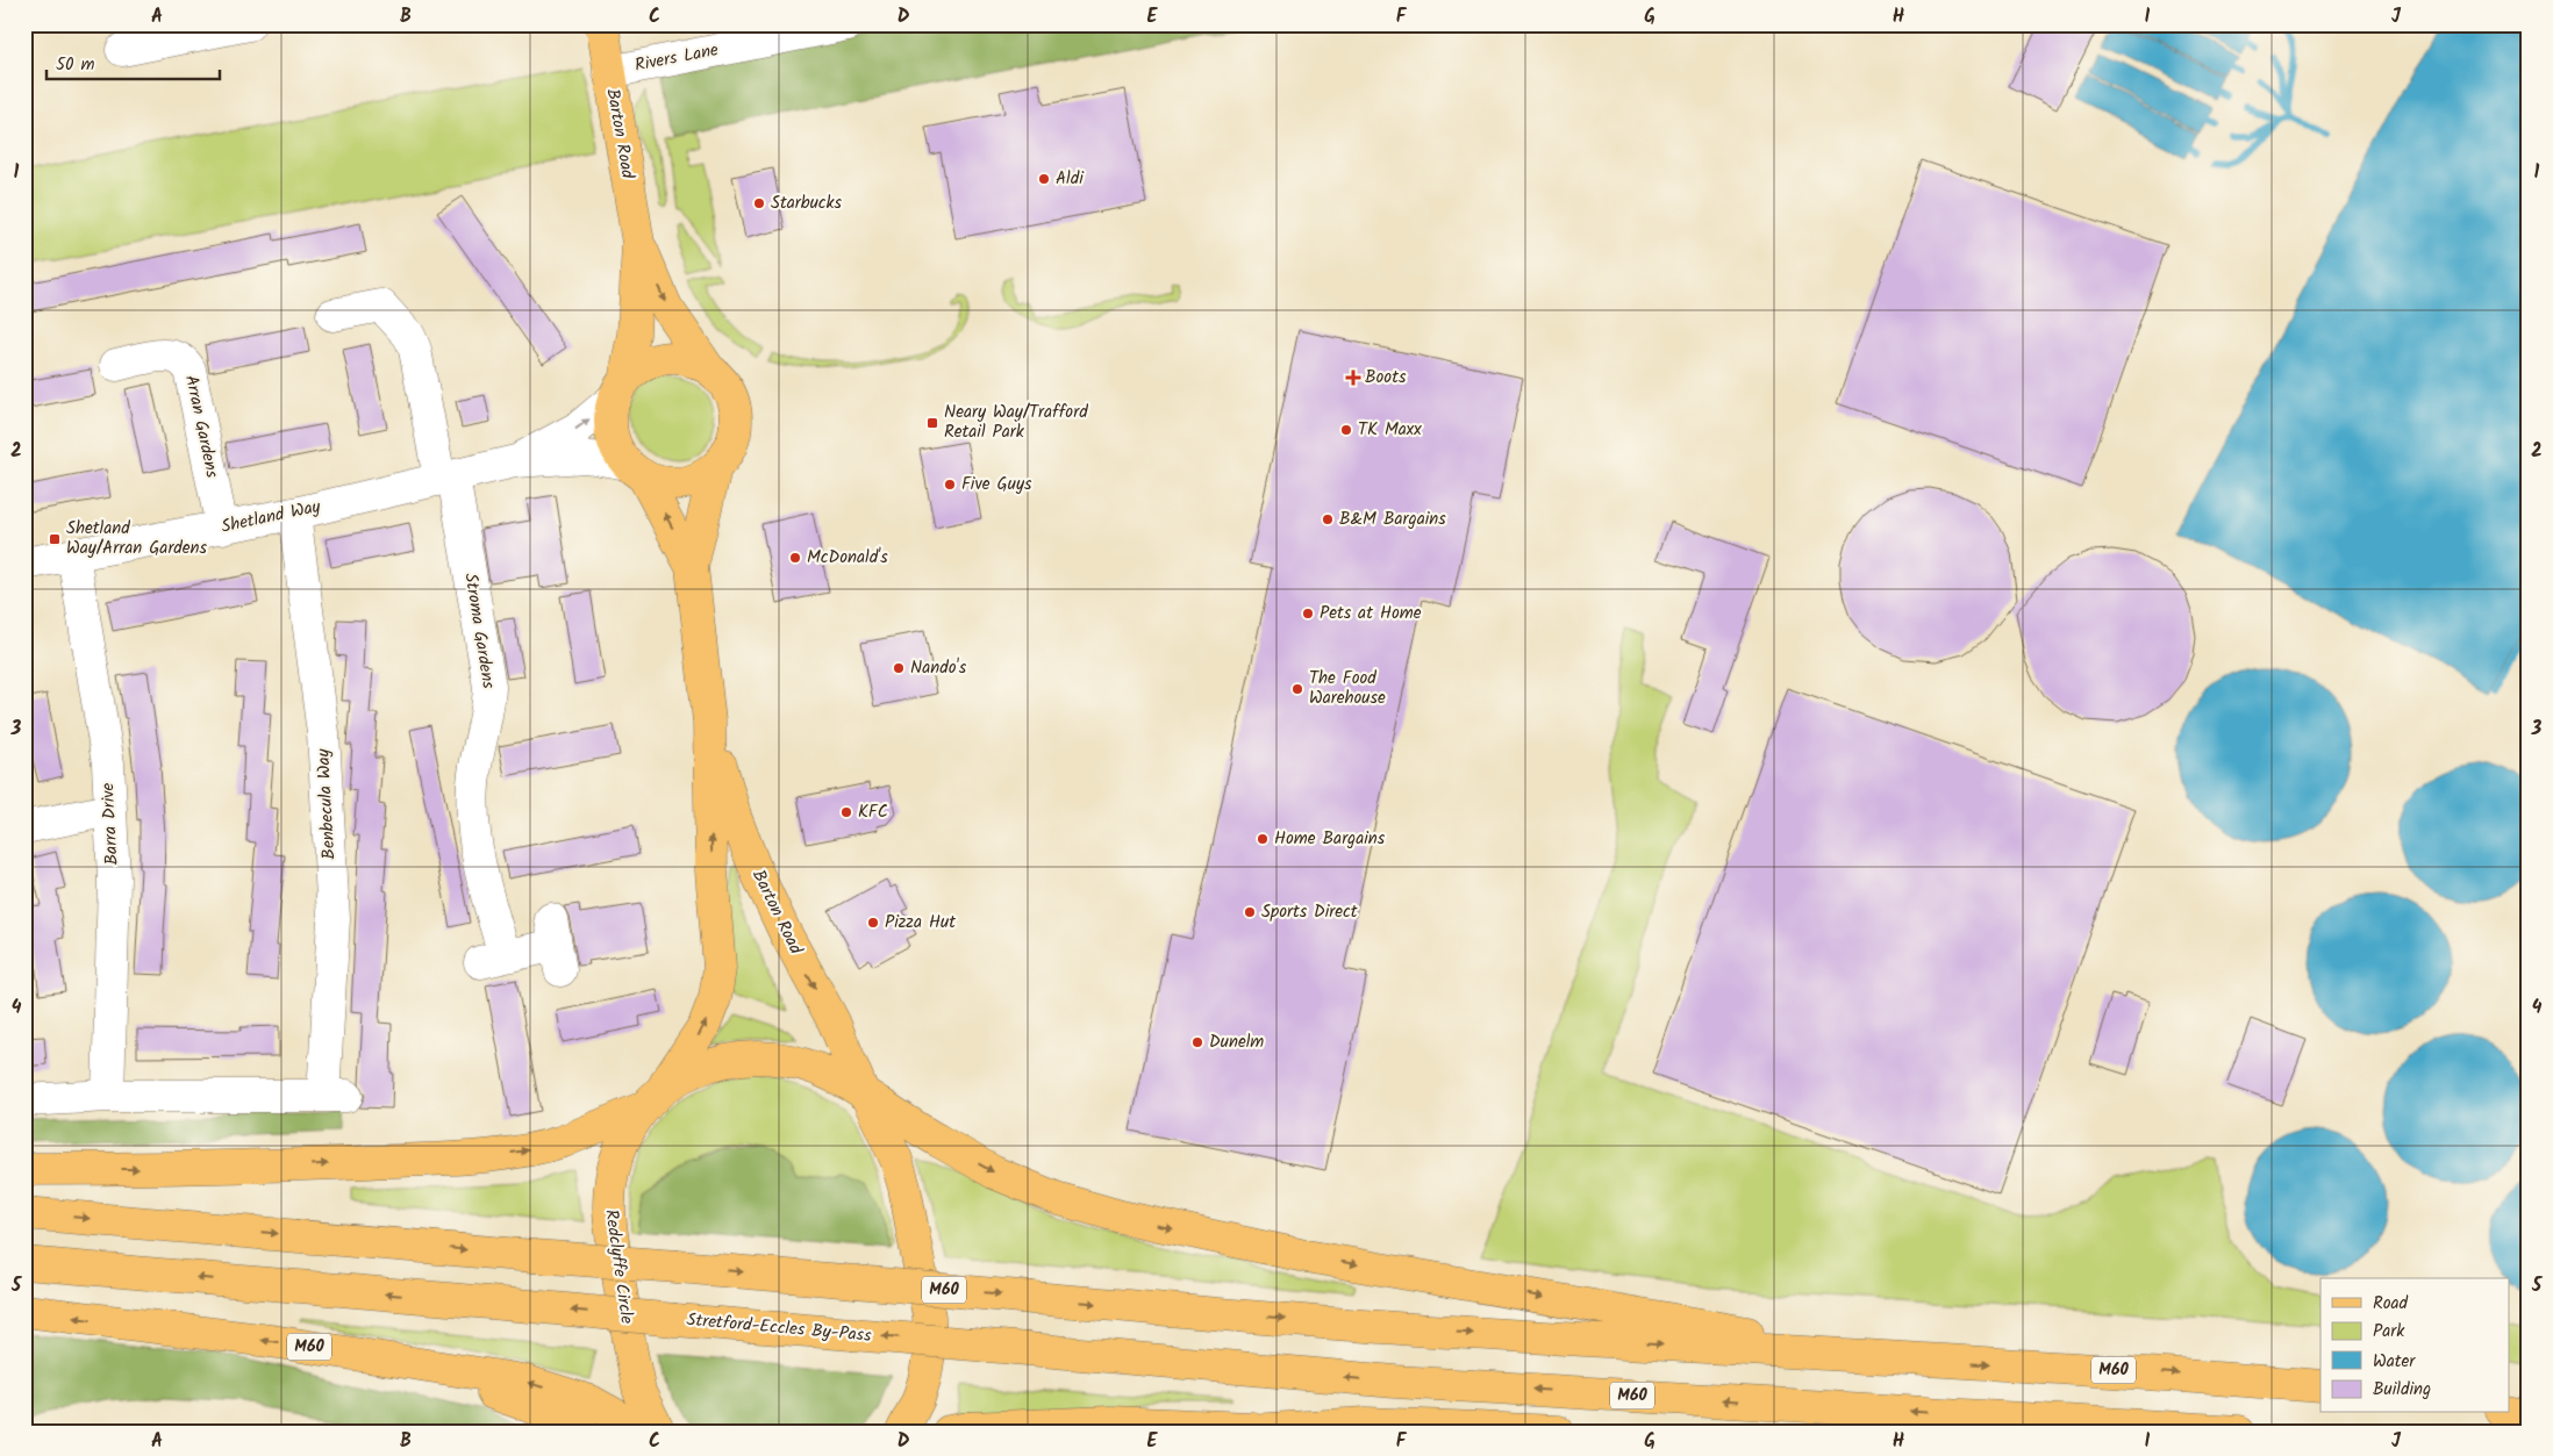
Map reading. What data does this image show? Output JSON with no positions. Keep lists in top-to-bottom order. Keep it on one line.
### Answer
{"streets":{"main road":["Barton Road","Redclyffe Circle","M60","Stretford-Eccles By-Pass"],"street":["Rivers Lane","Arran Gardens","Shetland Way","Stroma Gardens","Benbecula Way","Barra Drive"]},"crossings":[["Rivers Lane","Barton Road"],["Barton Road","Shetland Way"],["Barton Road","Redclyffe Circle"],["Arran Gardens","Shetland Way"],["Shetland Way","Stroma Gardens"],["Shetland Way","Benbecula Way"],["Shetland Way","Barra Drive"],["Benbecula Way","Barra Drive"],["Redclyffe Circle","M60"]],"places":{"other":["Aldi","Starbucks","TK Maxx","Five Guys","B&M Bargains","McDonald's","Pets at Home","Nando's","The Food Warehouse","KFC","Home Bargains","Sports Direct","Pizza Hut","Dunelm"],"health":["Boots"],"transit":["Neary Way/Trafford Retail Park","Shetland Way/Arran Gardens"]},"legend":["Road","Park","Water","Building"],"scale_bar":"50 m","grid":{"columns":["A","B","C","D","E","F","G","H","I","J"],"rows":["1","2","3","4","5"]}}
